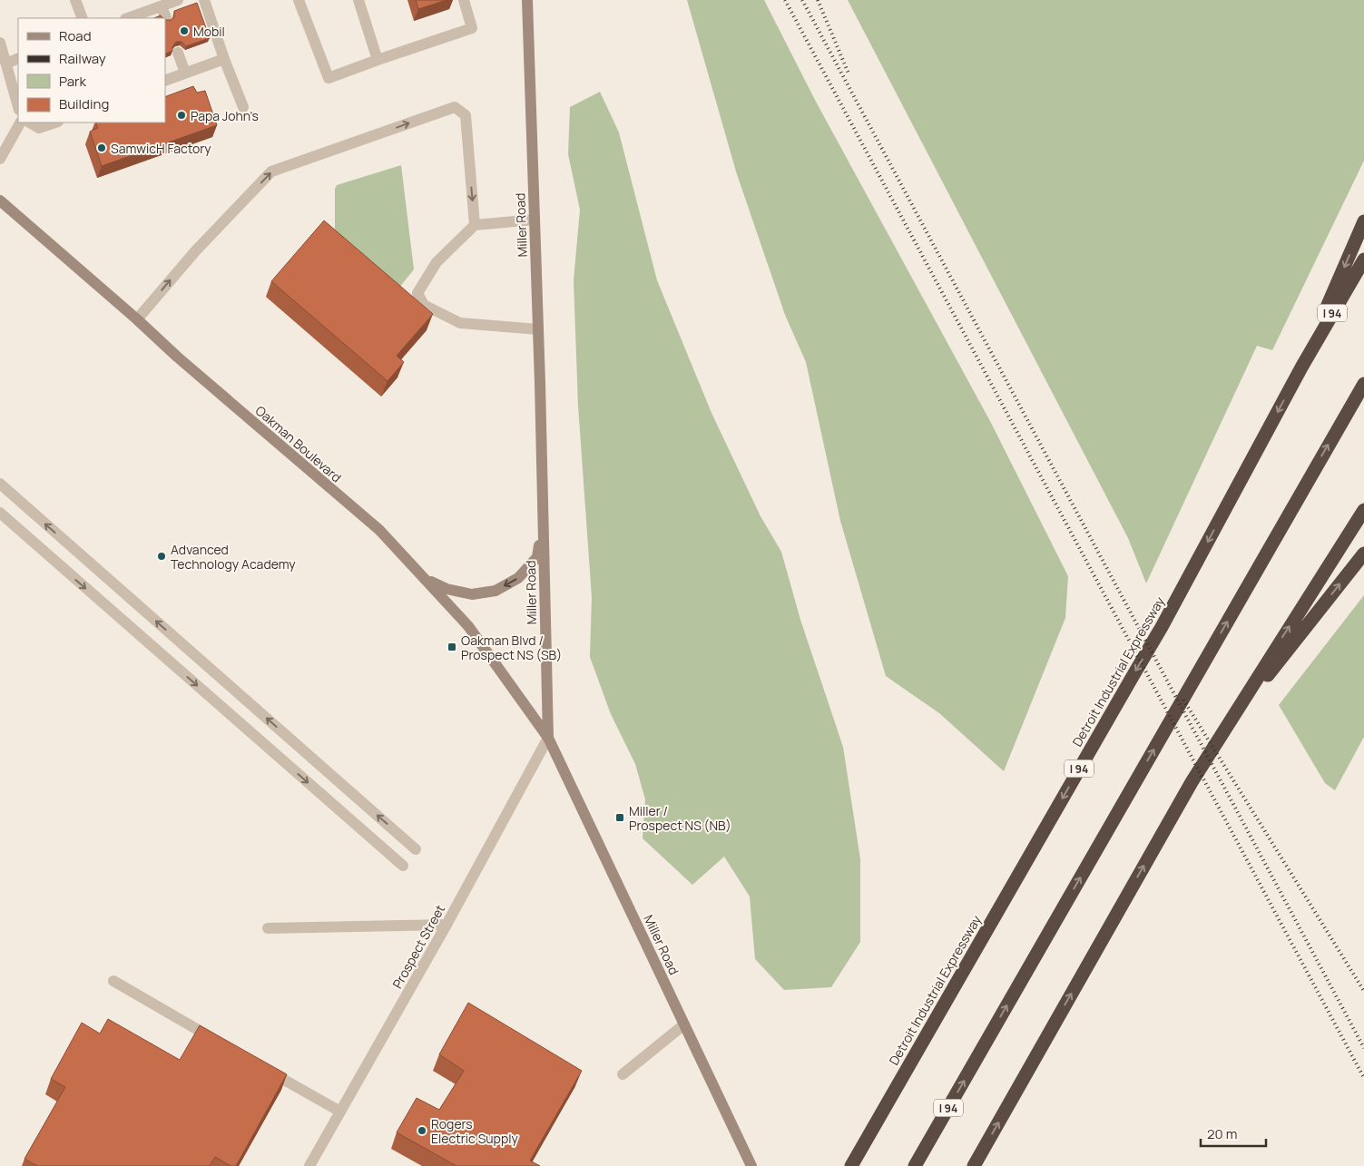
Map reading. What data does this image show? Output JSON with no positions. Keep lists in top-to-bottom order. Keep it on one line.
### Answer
{"streets":{"highway":["I 94","Detroit Industrial Expressway"],"main road":["Miller Road","Oakman Boulevard"],"street":["Prospect Street"]},"crossings":[["Miller Road","Oakman Boulevard"],["Miller Road","Prospect Street"],["Oakman Boulevard","Prospect Street"]],"places":{"other":["Mobil","Papa John's","SamwicH Factory","Advanced Technology Academy","Rogers Electric Supply"],"transit":["Oakman Blvd / Prospect NS (SB)","Miller / Prospect NS (NB)"]},"legend":["Road","Railway","Park","Building"],"scale_bar":"20 m"}
